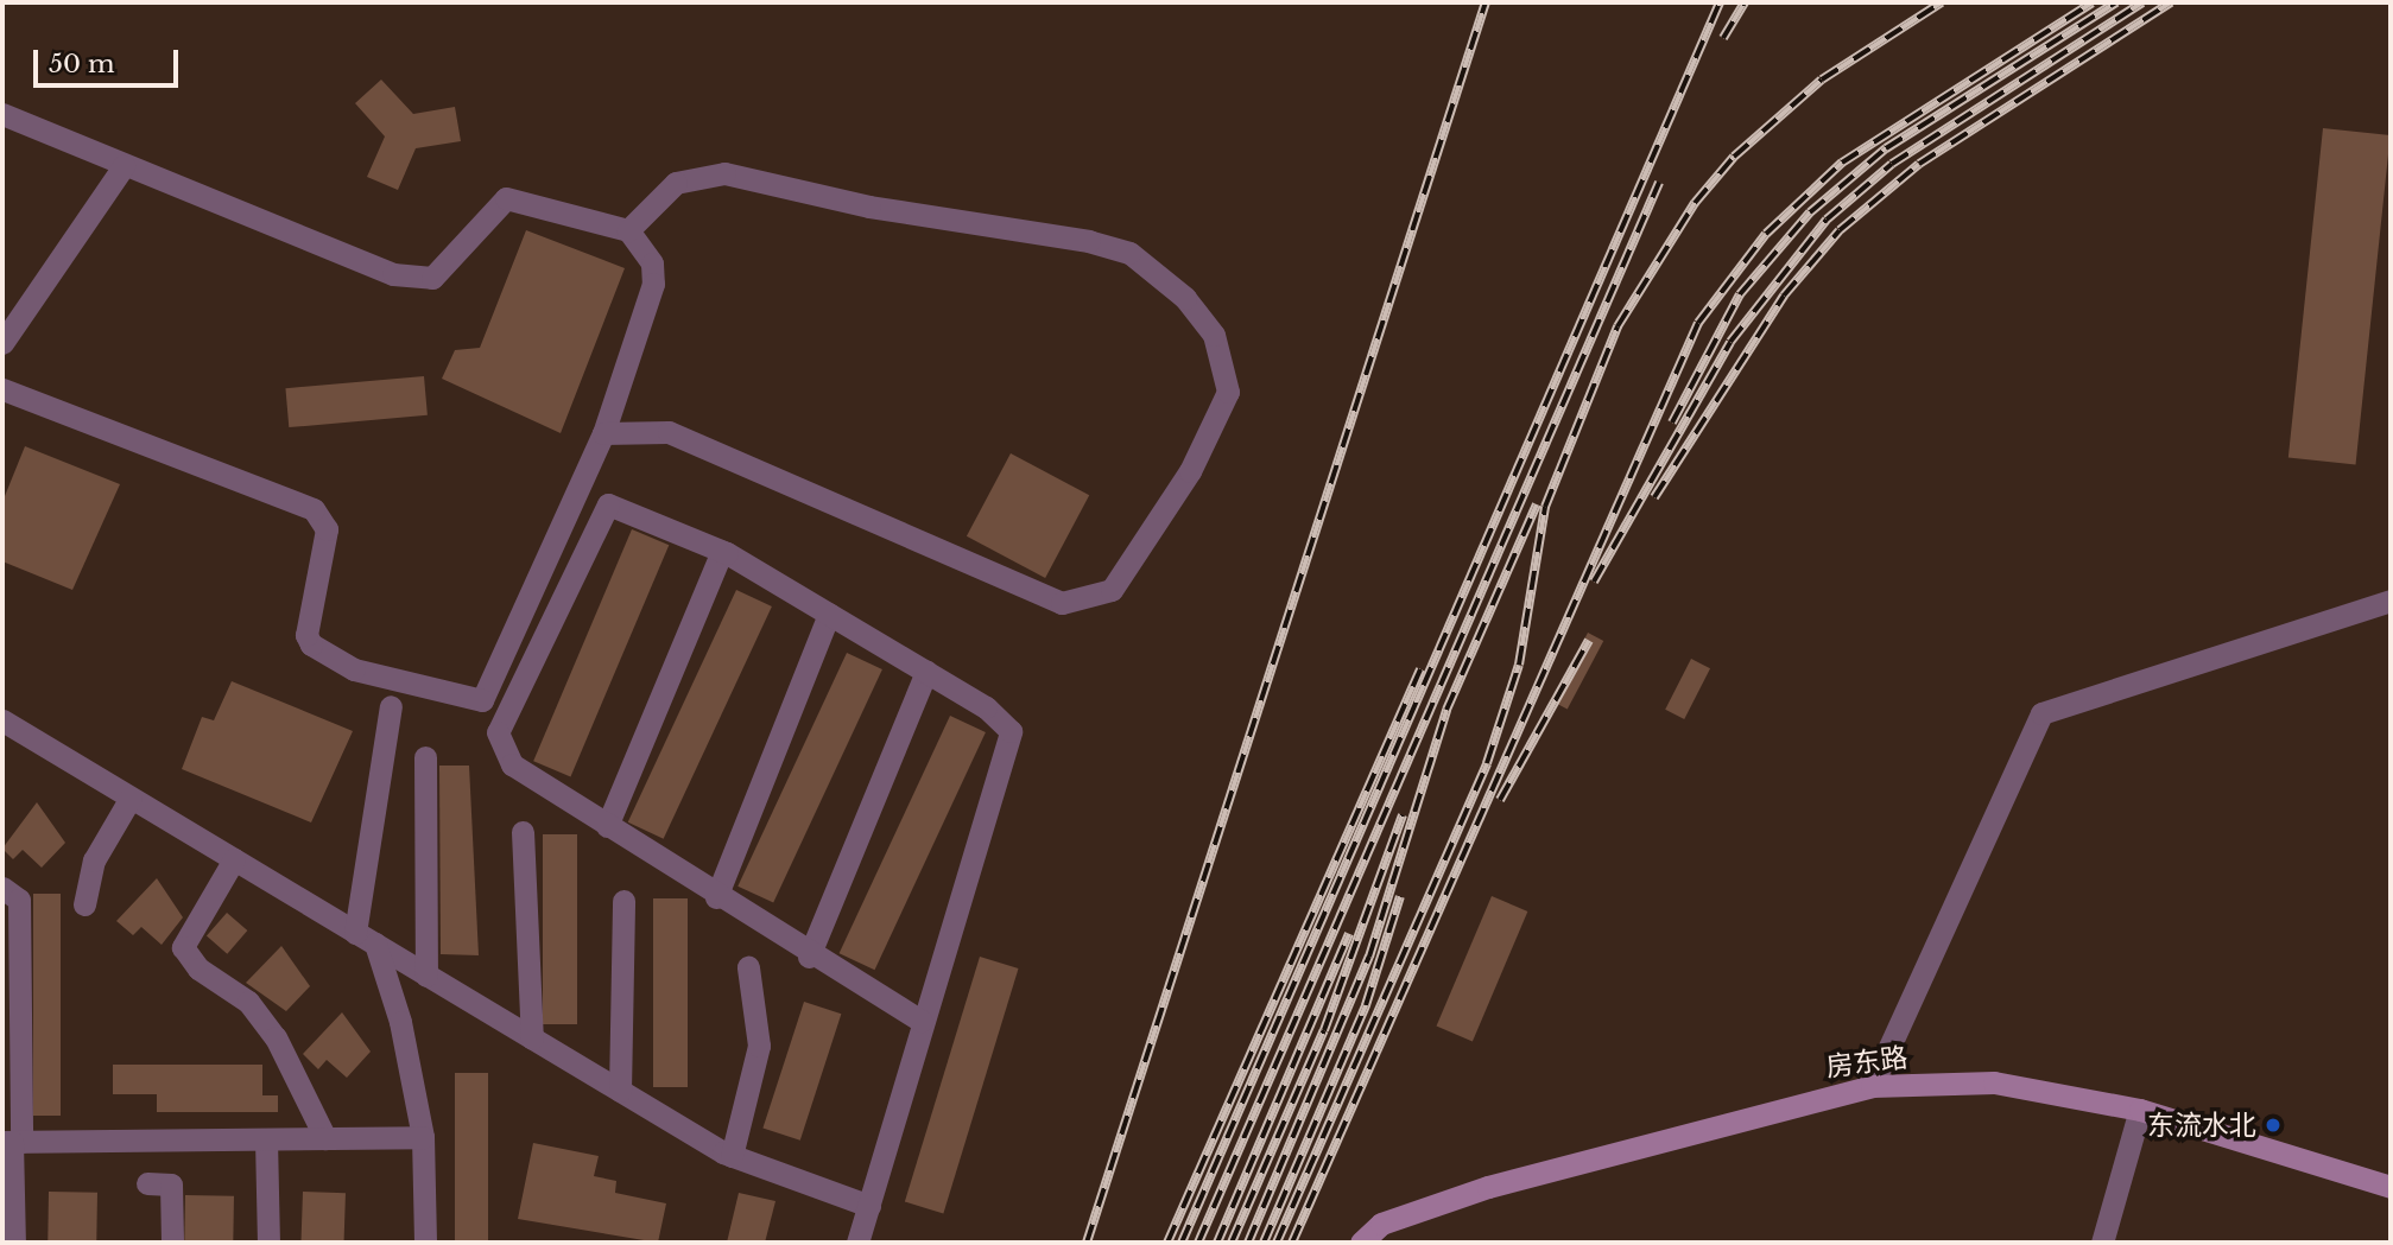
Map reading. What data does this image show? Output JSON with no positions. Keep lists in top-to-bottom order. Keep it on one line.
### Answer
{"streets":{"main road":["房东路"]},"places":["东流水北"],"scale_bar":"50 m"}
